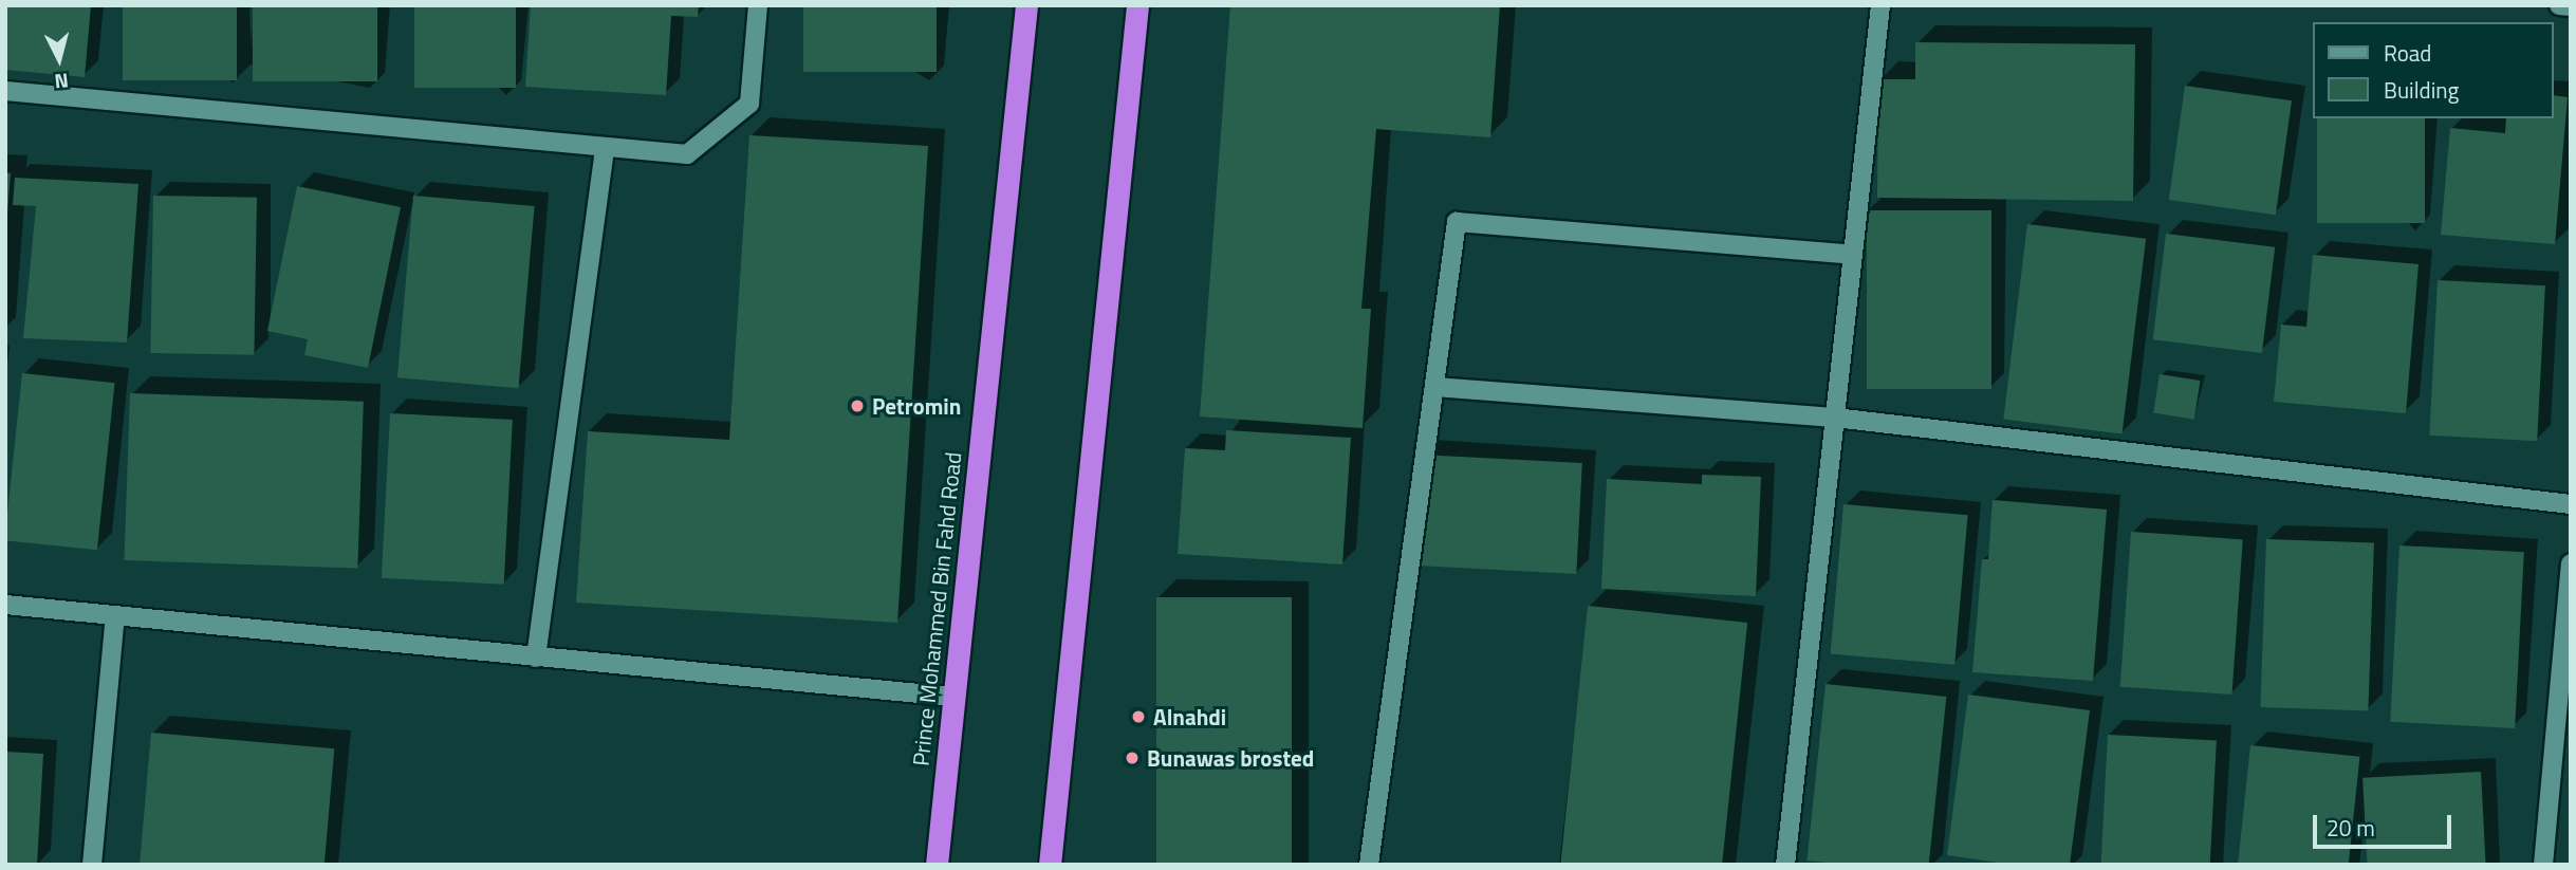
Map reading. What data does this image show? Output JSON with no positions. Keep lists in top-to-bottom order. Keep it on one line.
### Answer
{"streets":{"highway":["Prince Mohammed Bin Fahd Road"]},"places":["Petromin","Alnahdi","Bunawas brosted"],"legend":["Road","Building"],"scale_bar":"20 m","north":"bottom"}
